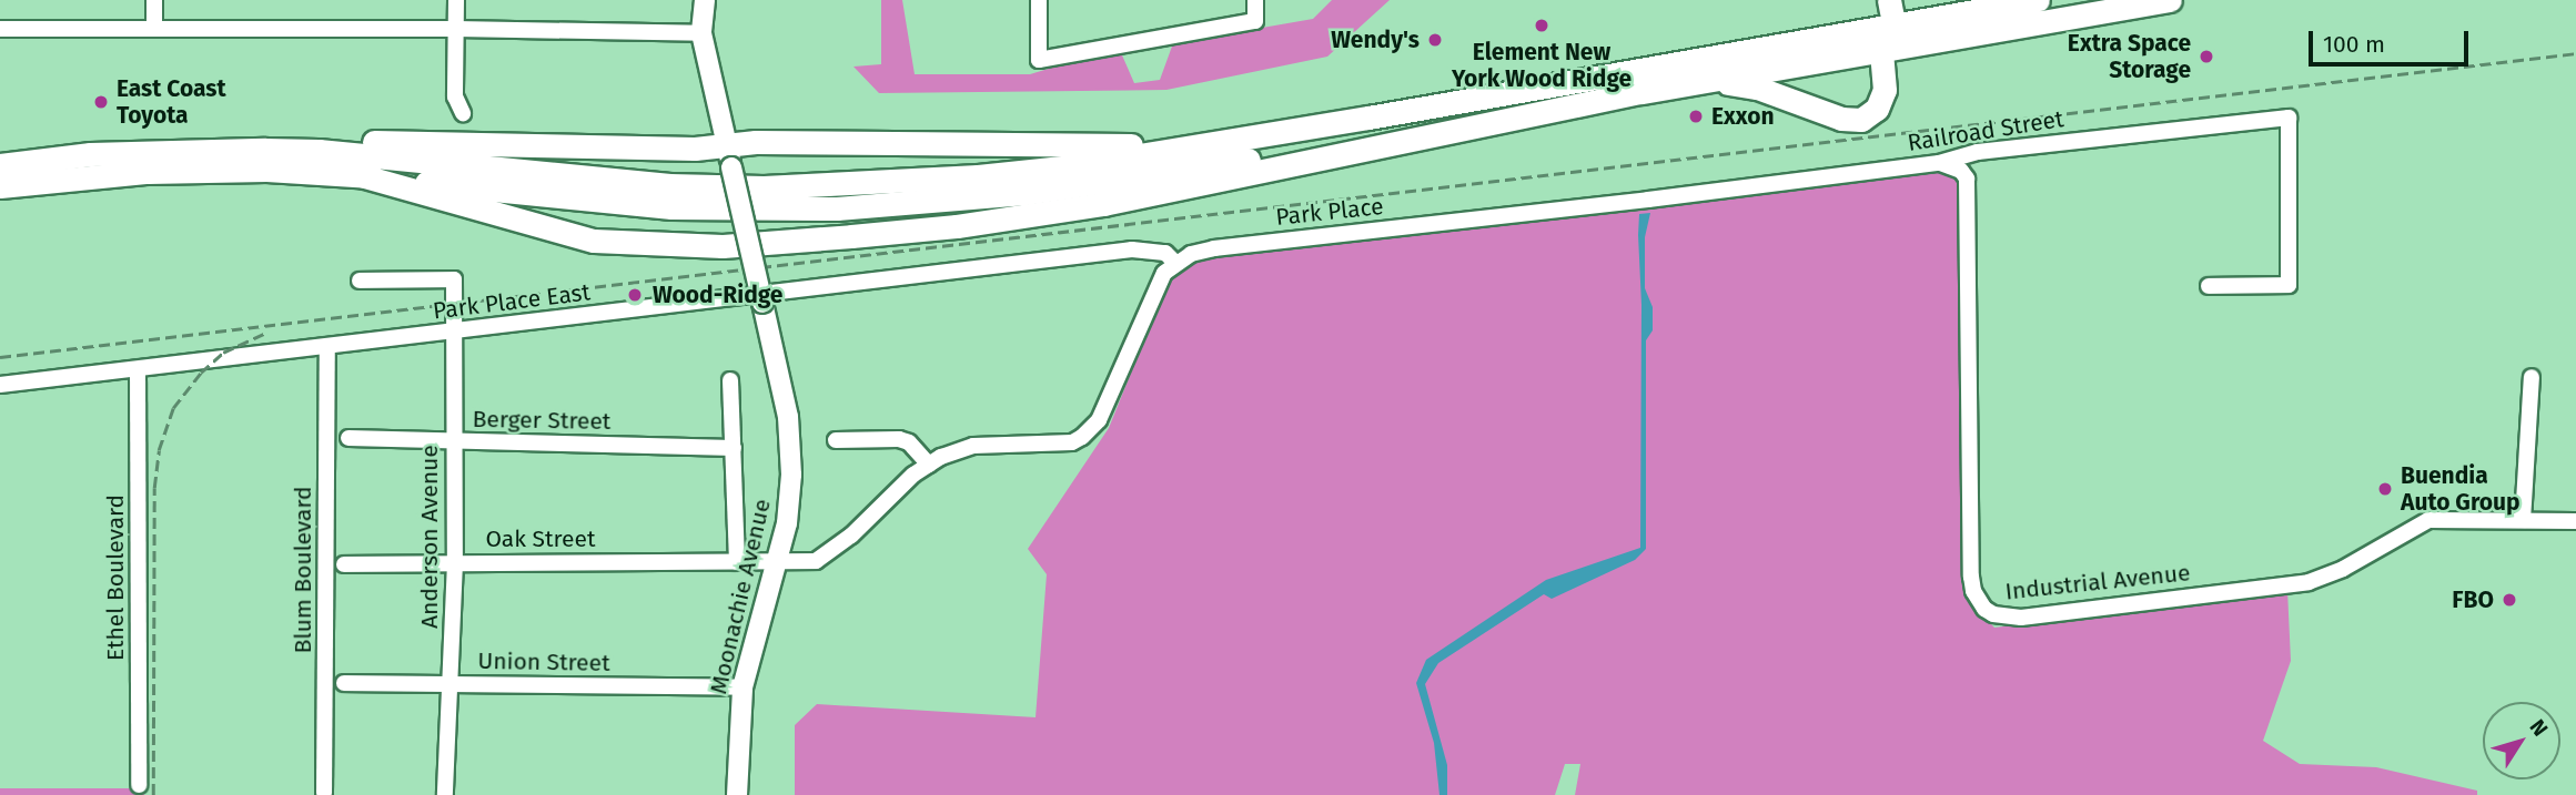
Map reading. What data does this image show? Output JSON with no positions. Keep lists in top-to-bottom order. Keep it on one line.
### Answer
{"streets":{"main road":["Moonachie Avenue"],"street":["Railroad Street","Park Place","Park Place East","Berger Street","Anderson Avenue","Oak Street","Blum Boulevard","Ethel Boulevard","Industrial Avenue","Union Street"]},"crossings":[["Railroad Street","Park Place"],["Railroad Street","Industrial Avenue"],["Park Place","Park Place East"],["Park Place East","Anderson Avenue"],["Park Place East","Blum Boulevard"],["Berger Street","Anderson Avenue"],["Berger Street","Moonachie Avenue"],["Anderson Avenue","Oak Street"],["Anderson Avenue","Union Street"],["Oak Street","Moonachie Avenue"],["Moonachie Avenue","Union Street"]],"places":["Element New York Wood Ridge","Wendy's","Extra Space Storage","East Coast Toyota","Exxon","Wood-Ridge","Buendia Auto Group","FBO"],"scale_bar":"100 m","north":"top right"}
